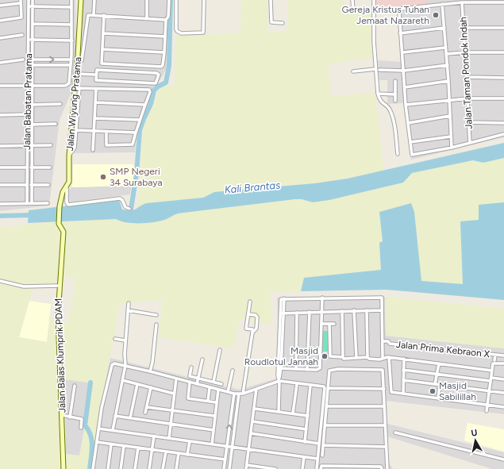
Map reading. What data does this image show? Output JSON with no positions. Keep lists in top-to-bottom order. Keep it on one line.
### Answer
{"streets":{"street":["Jalan Taman Pondok Indah","Jalan Babatan Pratama","Jalan Wiyung Pratama","Jalan Prima Kebraon X","Jalan Balas Klumprik PDAM"]},"crossings":[["Jalan Babatan Pratama","Jalan Wiyung Pratama"],["Jalan Wiyung Pratama","Jalan Balas Klumprik PDAM"]],"water":["Kali Brantas"],"places":["Gereja Kristus Tuhan Jemaat Nazareth","SMP Negeri 34 Surabaya","Masjid Roudlotul Jannah","Masjid Sabilillah"],"north":"top"}
